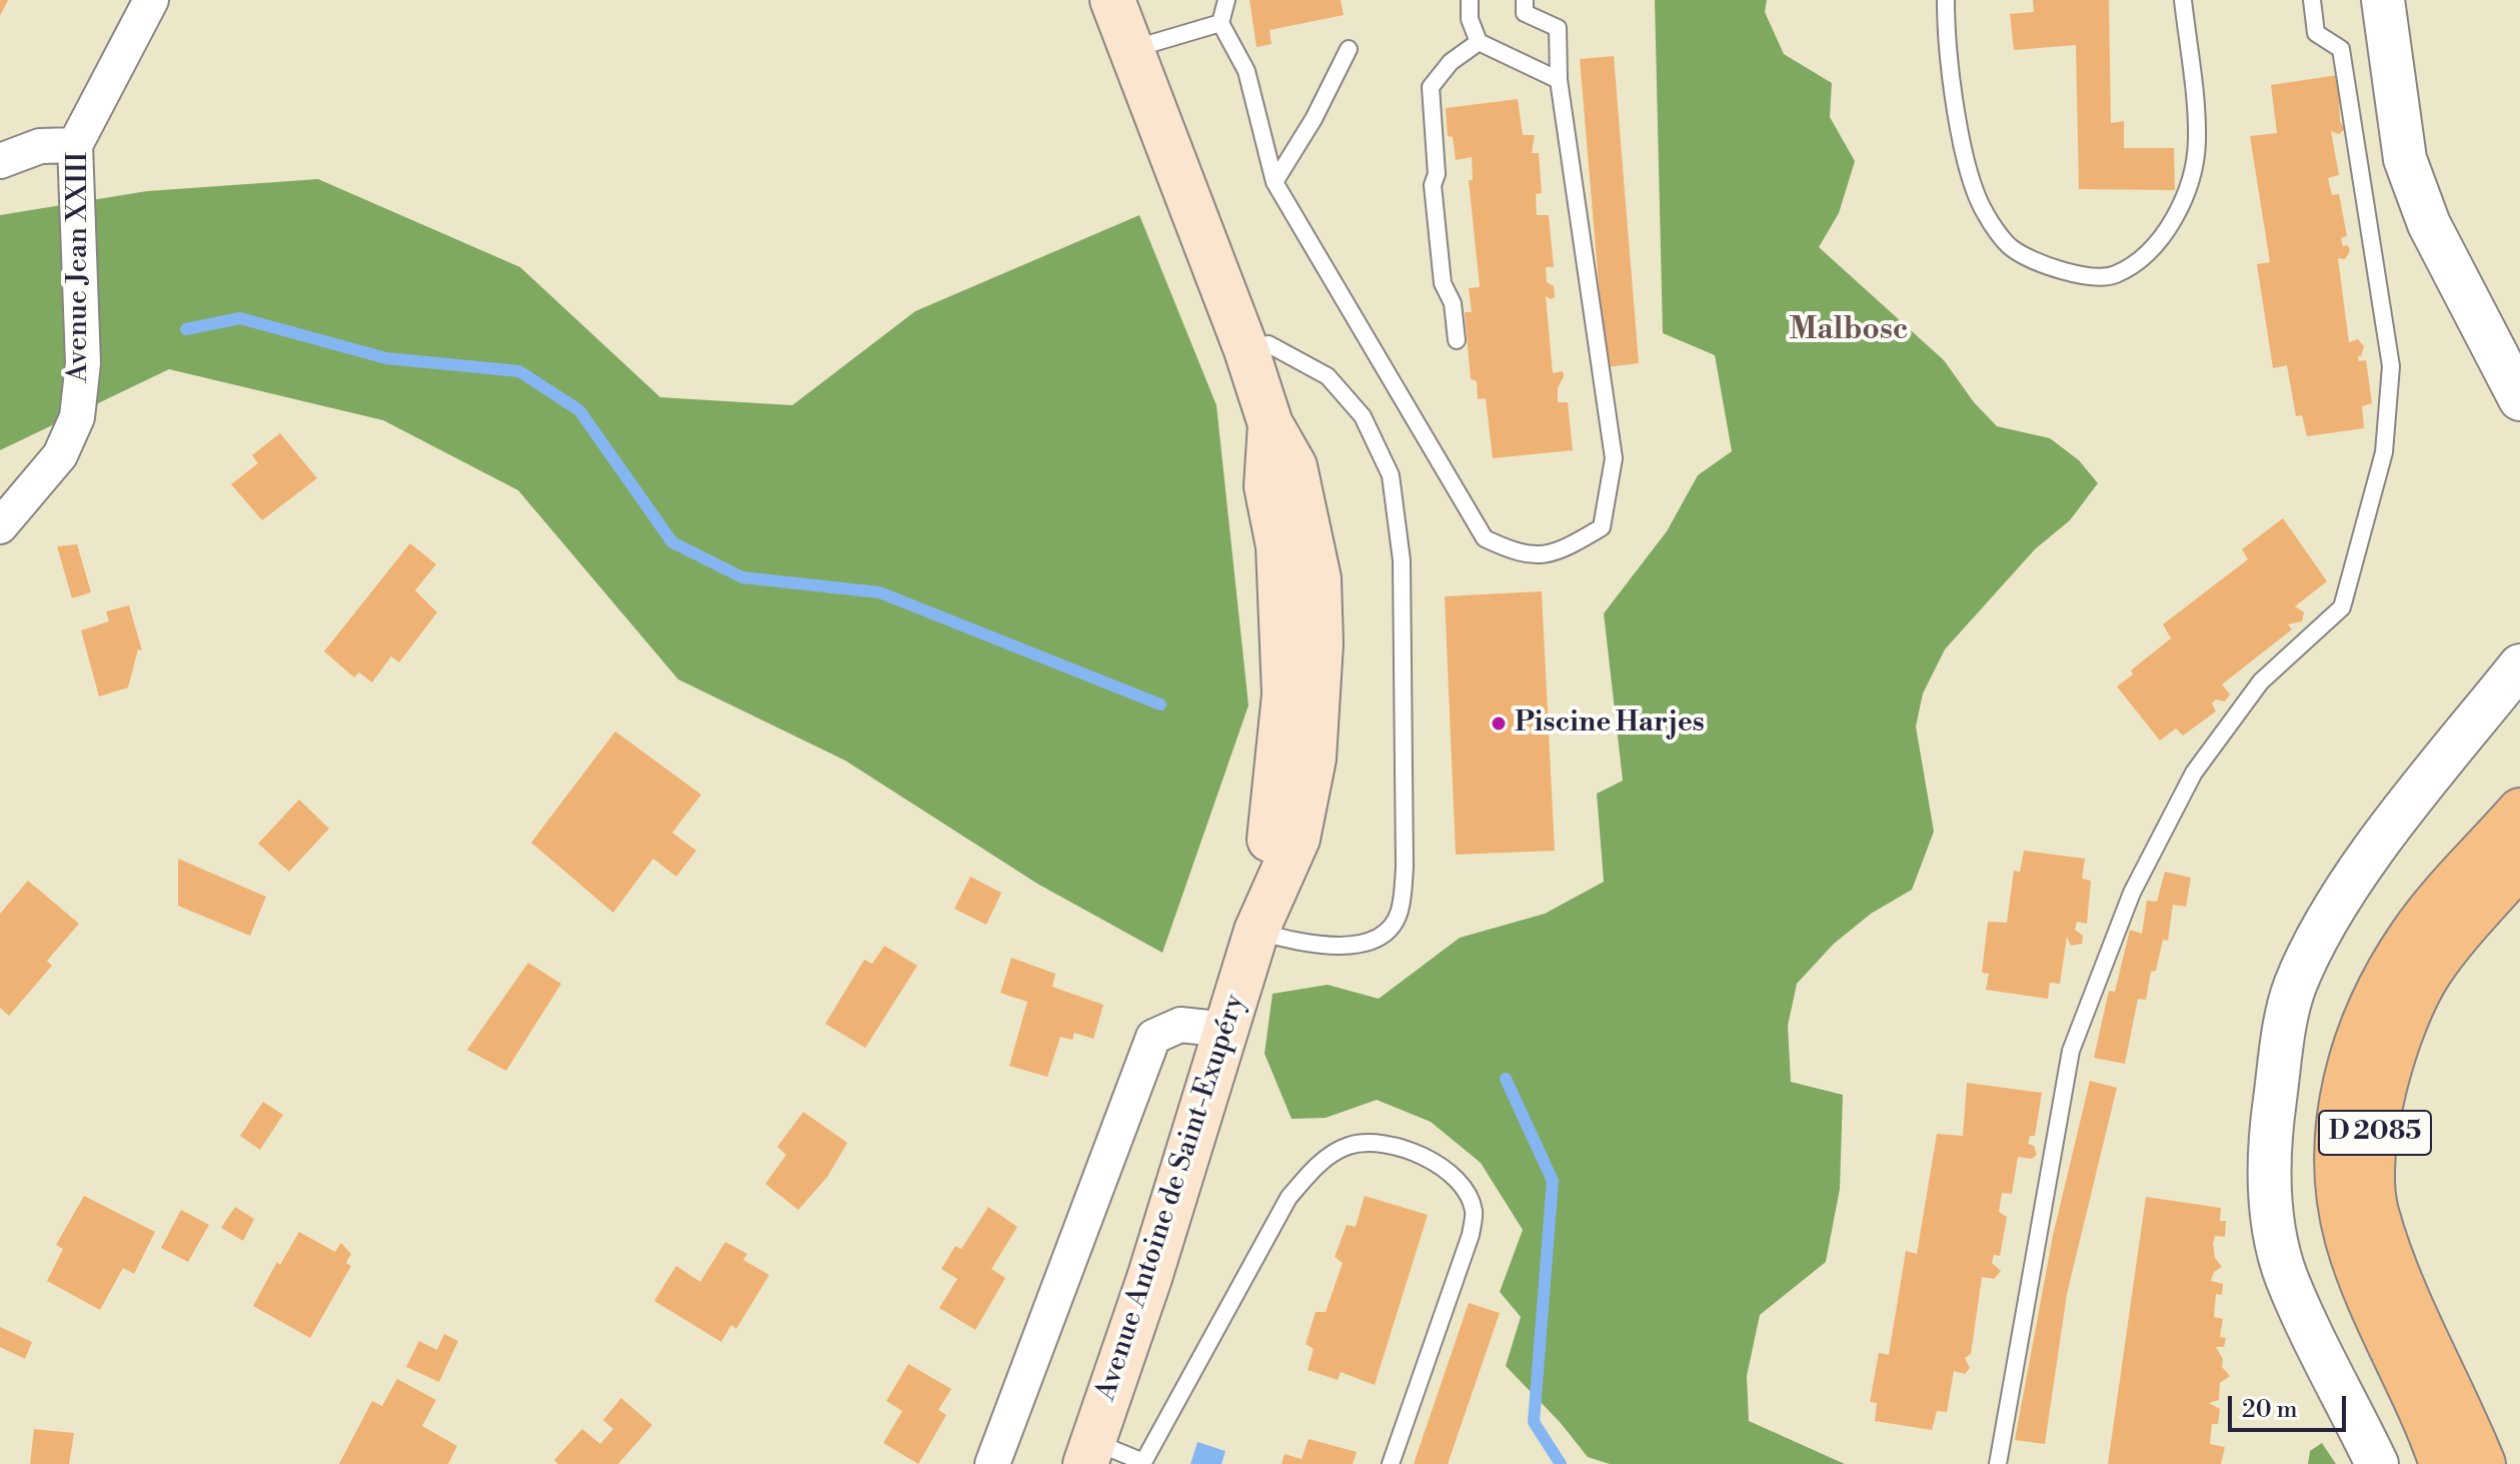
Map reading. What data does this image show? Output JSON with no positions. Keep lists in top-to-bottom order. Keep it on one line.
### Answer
{"streets":{"main road":["D 2085","Avenue Antoine de Saint-Exupéry"],"street":["Avenue Jean XXIII"]},"districts":["Malbosc"],"places":["Piscine Harjes"],"scale_bar":"20 m"}
